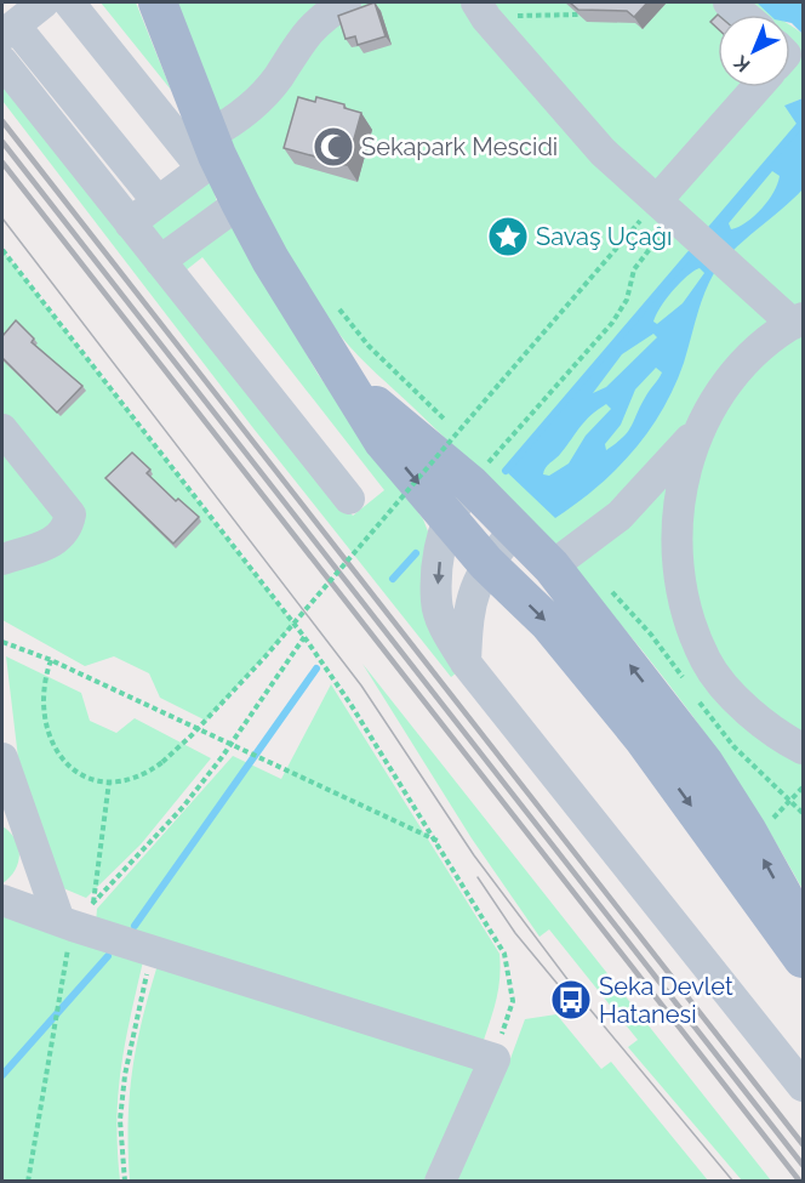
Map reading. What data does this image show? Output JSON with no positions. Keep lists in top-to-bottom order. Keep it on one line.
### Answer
{"places":{"mosque":["Sekapark Mescidi"],"place":["Savaş Uçağı"],"bus stop":["Seka Devlet Hatanesi"]},"north":"bottom left"}
